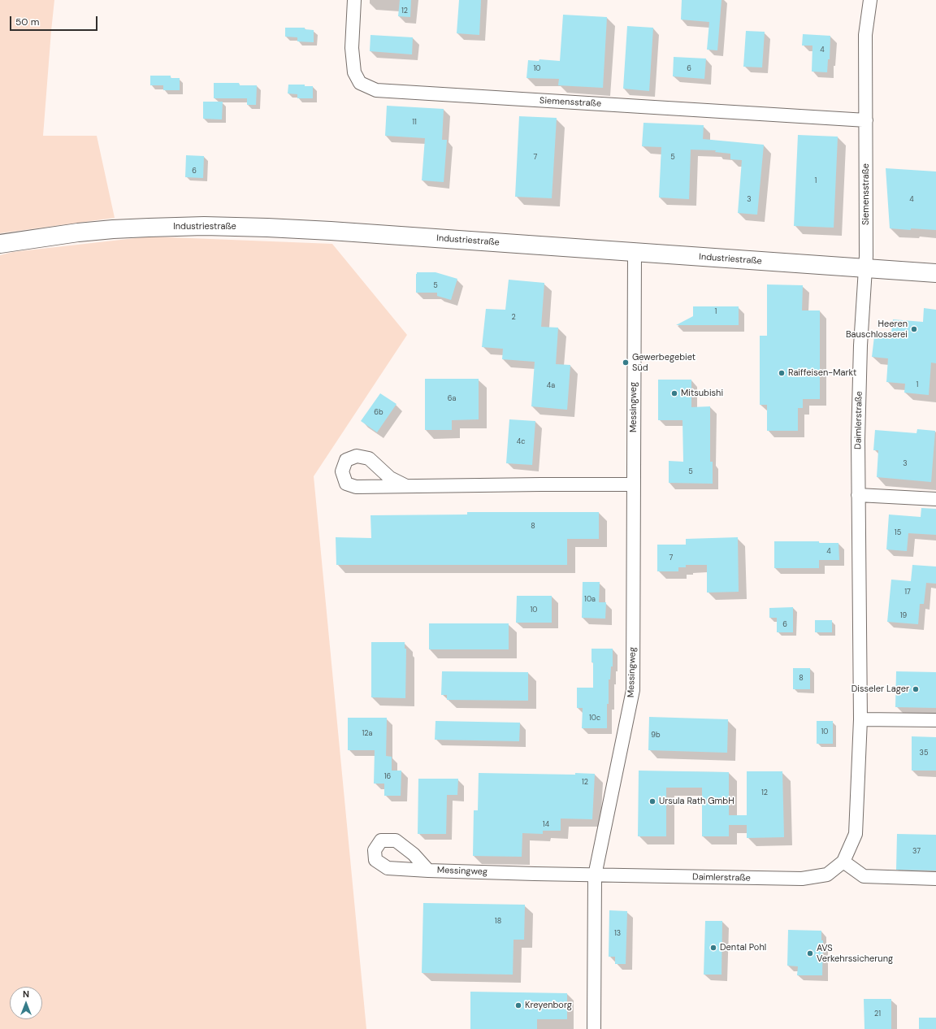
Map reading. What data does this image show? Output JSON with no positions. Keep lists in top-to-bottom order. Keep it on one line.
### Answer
{"streets":{"street":["Siemensstraße","Industriestraße","Messingweg","Daimlerstraße"]},"crossings":[["Siemensstraße","Industriestraße"],["Siemensstraße","Daimlerstraße"],["Industriestraße","Messingweg"],["Industriestraße","Daimlerstraße"],["Messingweg","Daimlerstraße"]],"places":["Heeren Bauschlosserei","Gewerbegebiet Süd","Raiffeisen-Markt","Mitsubishi","Disseler Lager","Ursula Rath GmbH","Dental Pohl","AVS Verkehrssicherung","Kreyenborg"],"house_numbers":["12","4","10","6","11","7","5","6","1","3","4","5","1","2","1","4a","6a","6b","4c","3","5","8","15","4","7","17","10a","10","19","6","8","10c","10","12a","9b","35","16","12","12","14","37","18","13","21"],"scale_bar":"50 m","north":"top"}
